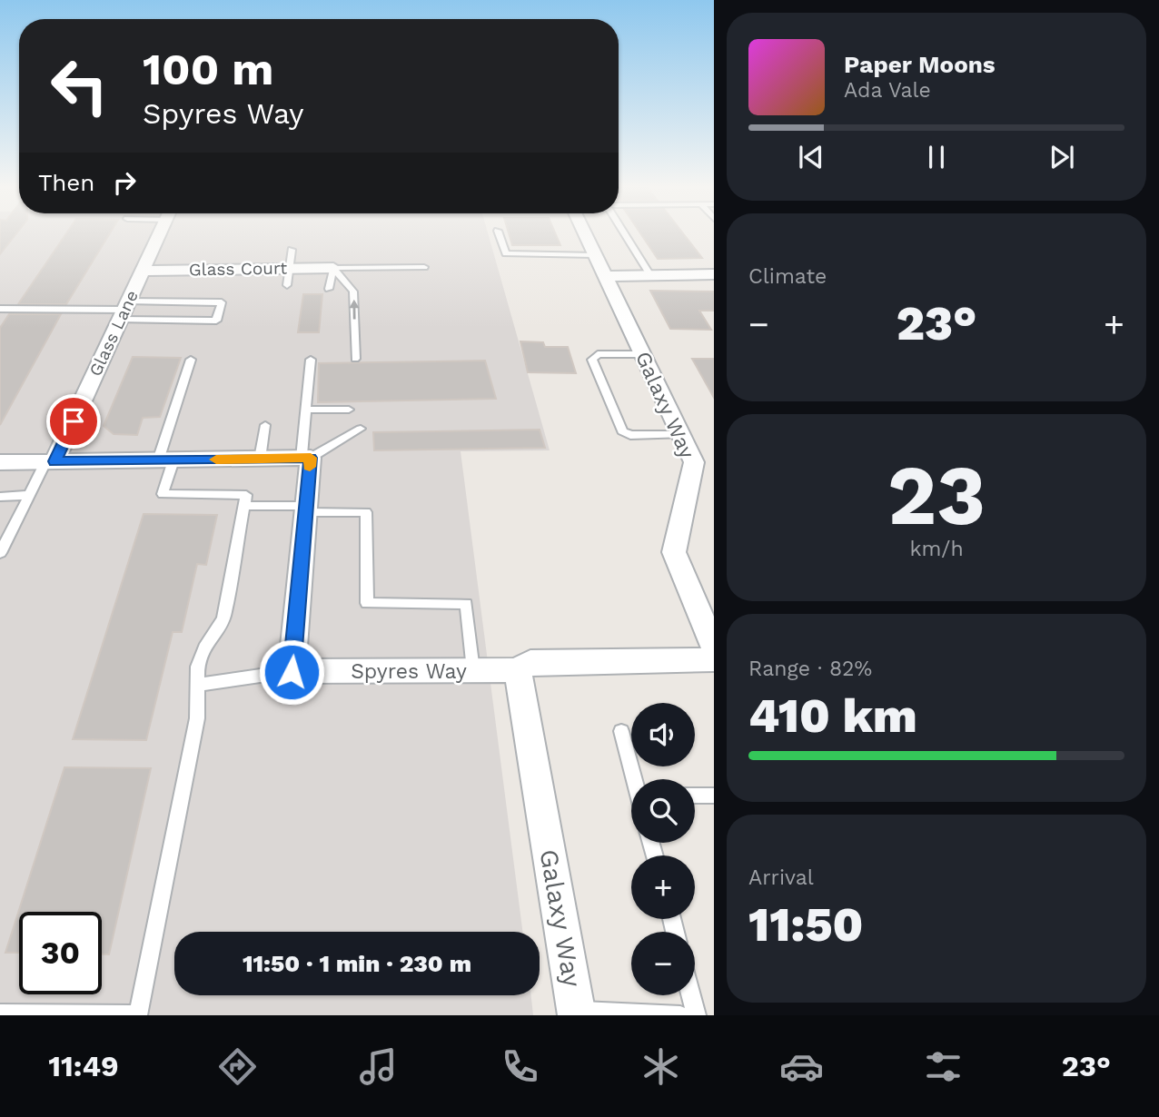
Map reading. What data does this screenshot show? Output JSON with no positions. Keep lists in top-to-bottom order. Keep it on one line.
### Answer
{"streets":{"street":["Glass Court","Glass Lane","Galaxy Way","Spyres Way"]},"crossings":[["Glass Court","Glass Lane"],["Galaxy Way","Spyres Way"]],"page":{"turn":["100 m","Spyres Way"],"song":["Paper Moons","Ada Vale"],"then":"Then","tile":["Climate",["23","km/h"],["Range · 82%","410 km"],["Arrival","11:50"]],"heat":["−","23°","+"],"map_buttons":["+","−"],"limit":"30","trip":"11:50 · 1 min · 230 m","tabs":["11:49","23°"]}}
